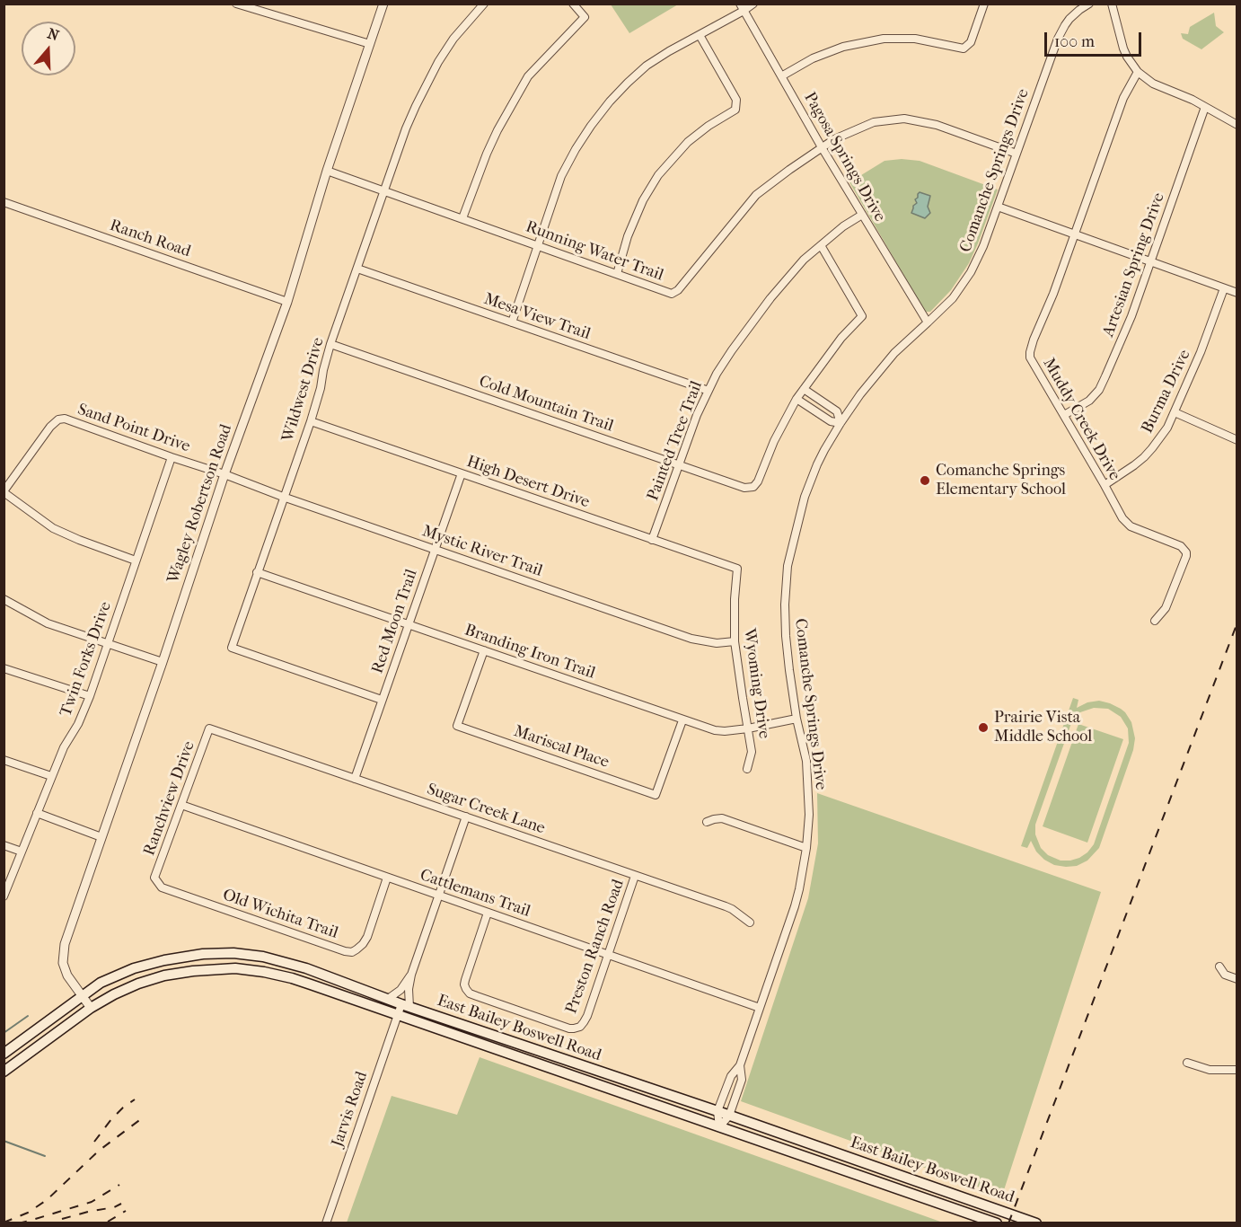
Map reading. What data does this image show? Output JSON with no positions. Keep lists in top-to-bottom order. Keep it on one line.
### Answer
{"streets":{"main road":["East Bailey Boswell Road"],"street":["Pagosa Springs Drive","Comanche Springs Drive","Ranch Road","Running Water Trail","Artesian Spring Drive","Mesa View Trail","Wildwest Drive","Burma Drive","Cold Mountain Trail","Muddy Creek Drive","Sand Point Drive","Painted Tree Trail","High Desert Drive","Wagley Robertson Road","Mystic River Trail","Red Moon Trail","Branding Iron Trail","Twin Forks Drive","Wyoming Drive","Mariscal Place","Ranchview Drive","Sugar Creek Lane","Cattlemans Trail","Old Wichita Trail","Preston Ranch Road","Jarvis Road"]},"crossings":[["Pagosa Springs Drive","Comanche Springs Drive"],["Pagosa Springs Drive","Running Water Trail"],["Pagosa Springs Drive","Painted Tree Trail"],["Comanche Springs Drive","Running Water Trail"],["Comanche Springs Drive","Branding Iron Trail"],["Comanche Springs Drive","Cattlemans Trail"],["Comanche Springs Drive","East Bailey Boswell Road"],["Ranch Road","Wagley Robertson Road"],["Running Water Trail","Wildwest Drive"],["Running Water Trail","Wagley Robertson Road"],["Artesian Spring Drive","Muddy Creek Drive"],["Mesa View Trail","Wildwest Drive"],["Mesa View Trail","Painted Tree Trail"],["Wildwest Drive","Cold Mountain Trail"],["Wildwest Drive","High Desert Drive"],["Wildwest Drive","Mystic River Trail"],["Wildwest Drive","Red Moon Trail"],["Wildwest Drive","Branding Iron Trail"],["Burma Drive","Muddy Creek Drive"],["Cold Mountain Trail","Painted Tree Trail"],["Sand Point Drive","Wagley Robertson Road"],["Sand Point Drive","Mystic River Trail"],["Sand Point Drive","Twin Forks Drive"],["Painted Tree Trail","High Desert Drive"],["High Desert Drive","Red Moon Trail"],["High Desert Drive","Wyoming Drive"],["Wagley Robertson Road","Mystic River Trail"],["Wagley Robertson Road","East Bailey Boswell Road"],["Mystic River Trail","Red Moon Trail"],["Mystic River Trail","Wyoming Drive"],["Red Moon Trail","Branding Iron Trail"],["Red Moon Trail","Sugar Creek Lane"],["Branding Iron Trail","Wyoming Drive"],["Branding Iron Trail","Mariscal Place"],["Ranchview Drive","Sugar Creek Lane"],["Ranchview Drive","Cattlemans Trail"],["Ranchview Drive","Old Wichita Trail"],["Sugar Creek Lane","Preston Ranch Road"],["Cattlemans Trail","Old Wichita Trail"],["Cattlemans Trail","Preston Ranch Road"],["East Bailey Boswell Road","Jarvis Road"]],"places":["Comanche Springs Elementary School","Prairie Vista Middle School"],"scale_bar":"100 m","north":"top"}
